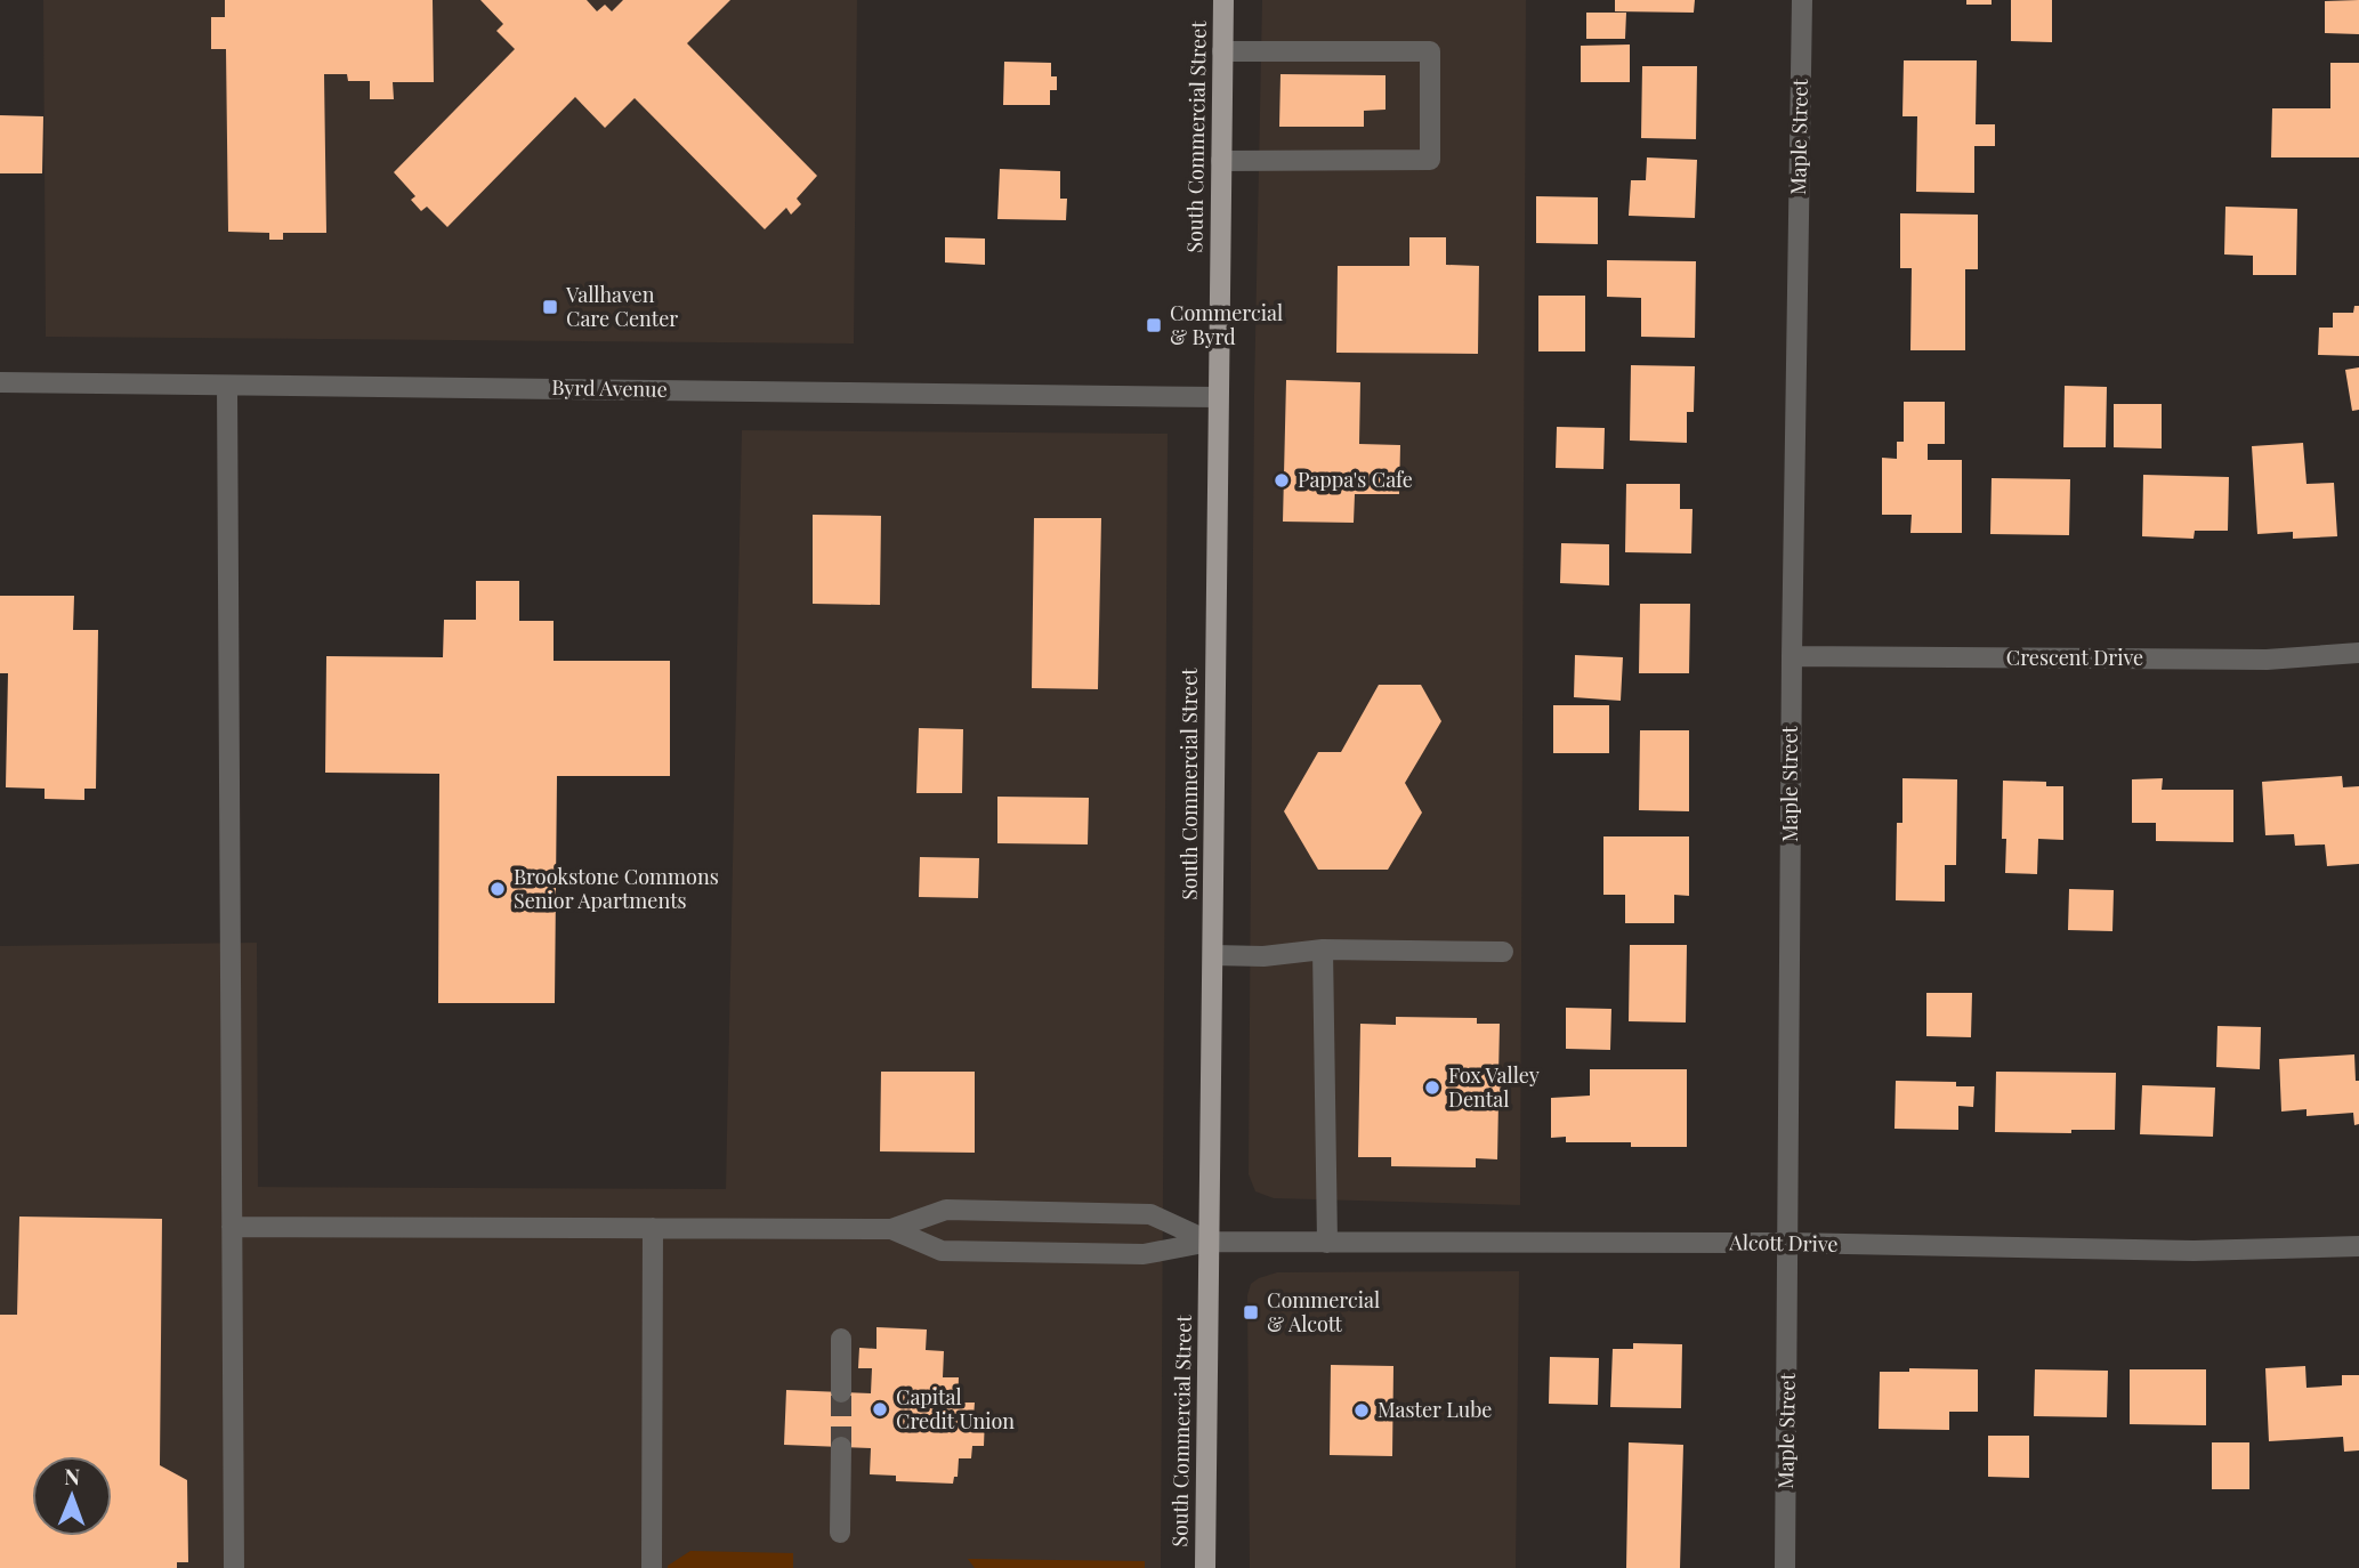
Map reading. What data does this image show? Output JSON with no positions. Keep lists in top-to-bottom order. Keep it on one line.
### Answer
{"streets":{"main road":["South Commercial Street"],"street":["Maple Street","Byrd Avenue","Crescent Drive","Alcott Drive"]},"crossings":[["South Commercial Street","Byrd Avenue"],["South Commercial Street","Alcott Drive"],["Maple Street","Crescent Drive"],["Maple Street","Alcott Drive"]],"places":{"transit":["Vallhaven Care Center","Commercial & Byrd","Commercial & Alcott"],"other":["Pappa's Cafe","Brookstone Commons Senior Apartments","Fox Valley Dental","Capital Credit Union","Master Lube"]},"north":"top"}
